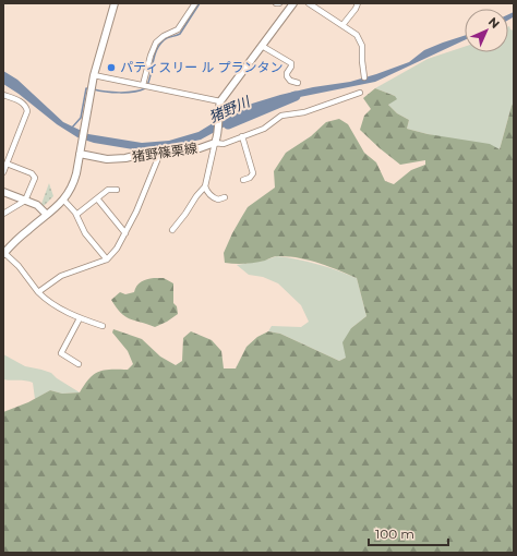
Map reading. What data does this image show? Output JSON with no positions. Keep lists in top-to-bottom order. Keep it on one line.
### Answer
{"streets":{"main road":["猪野篠栗線"]},"water":["猪野川"],"places":["パティスリー ル プランタン"],"scale_bar":"100 m","north":"top right"}
